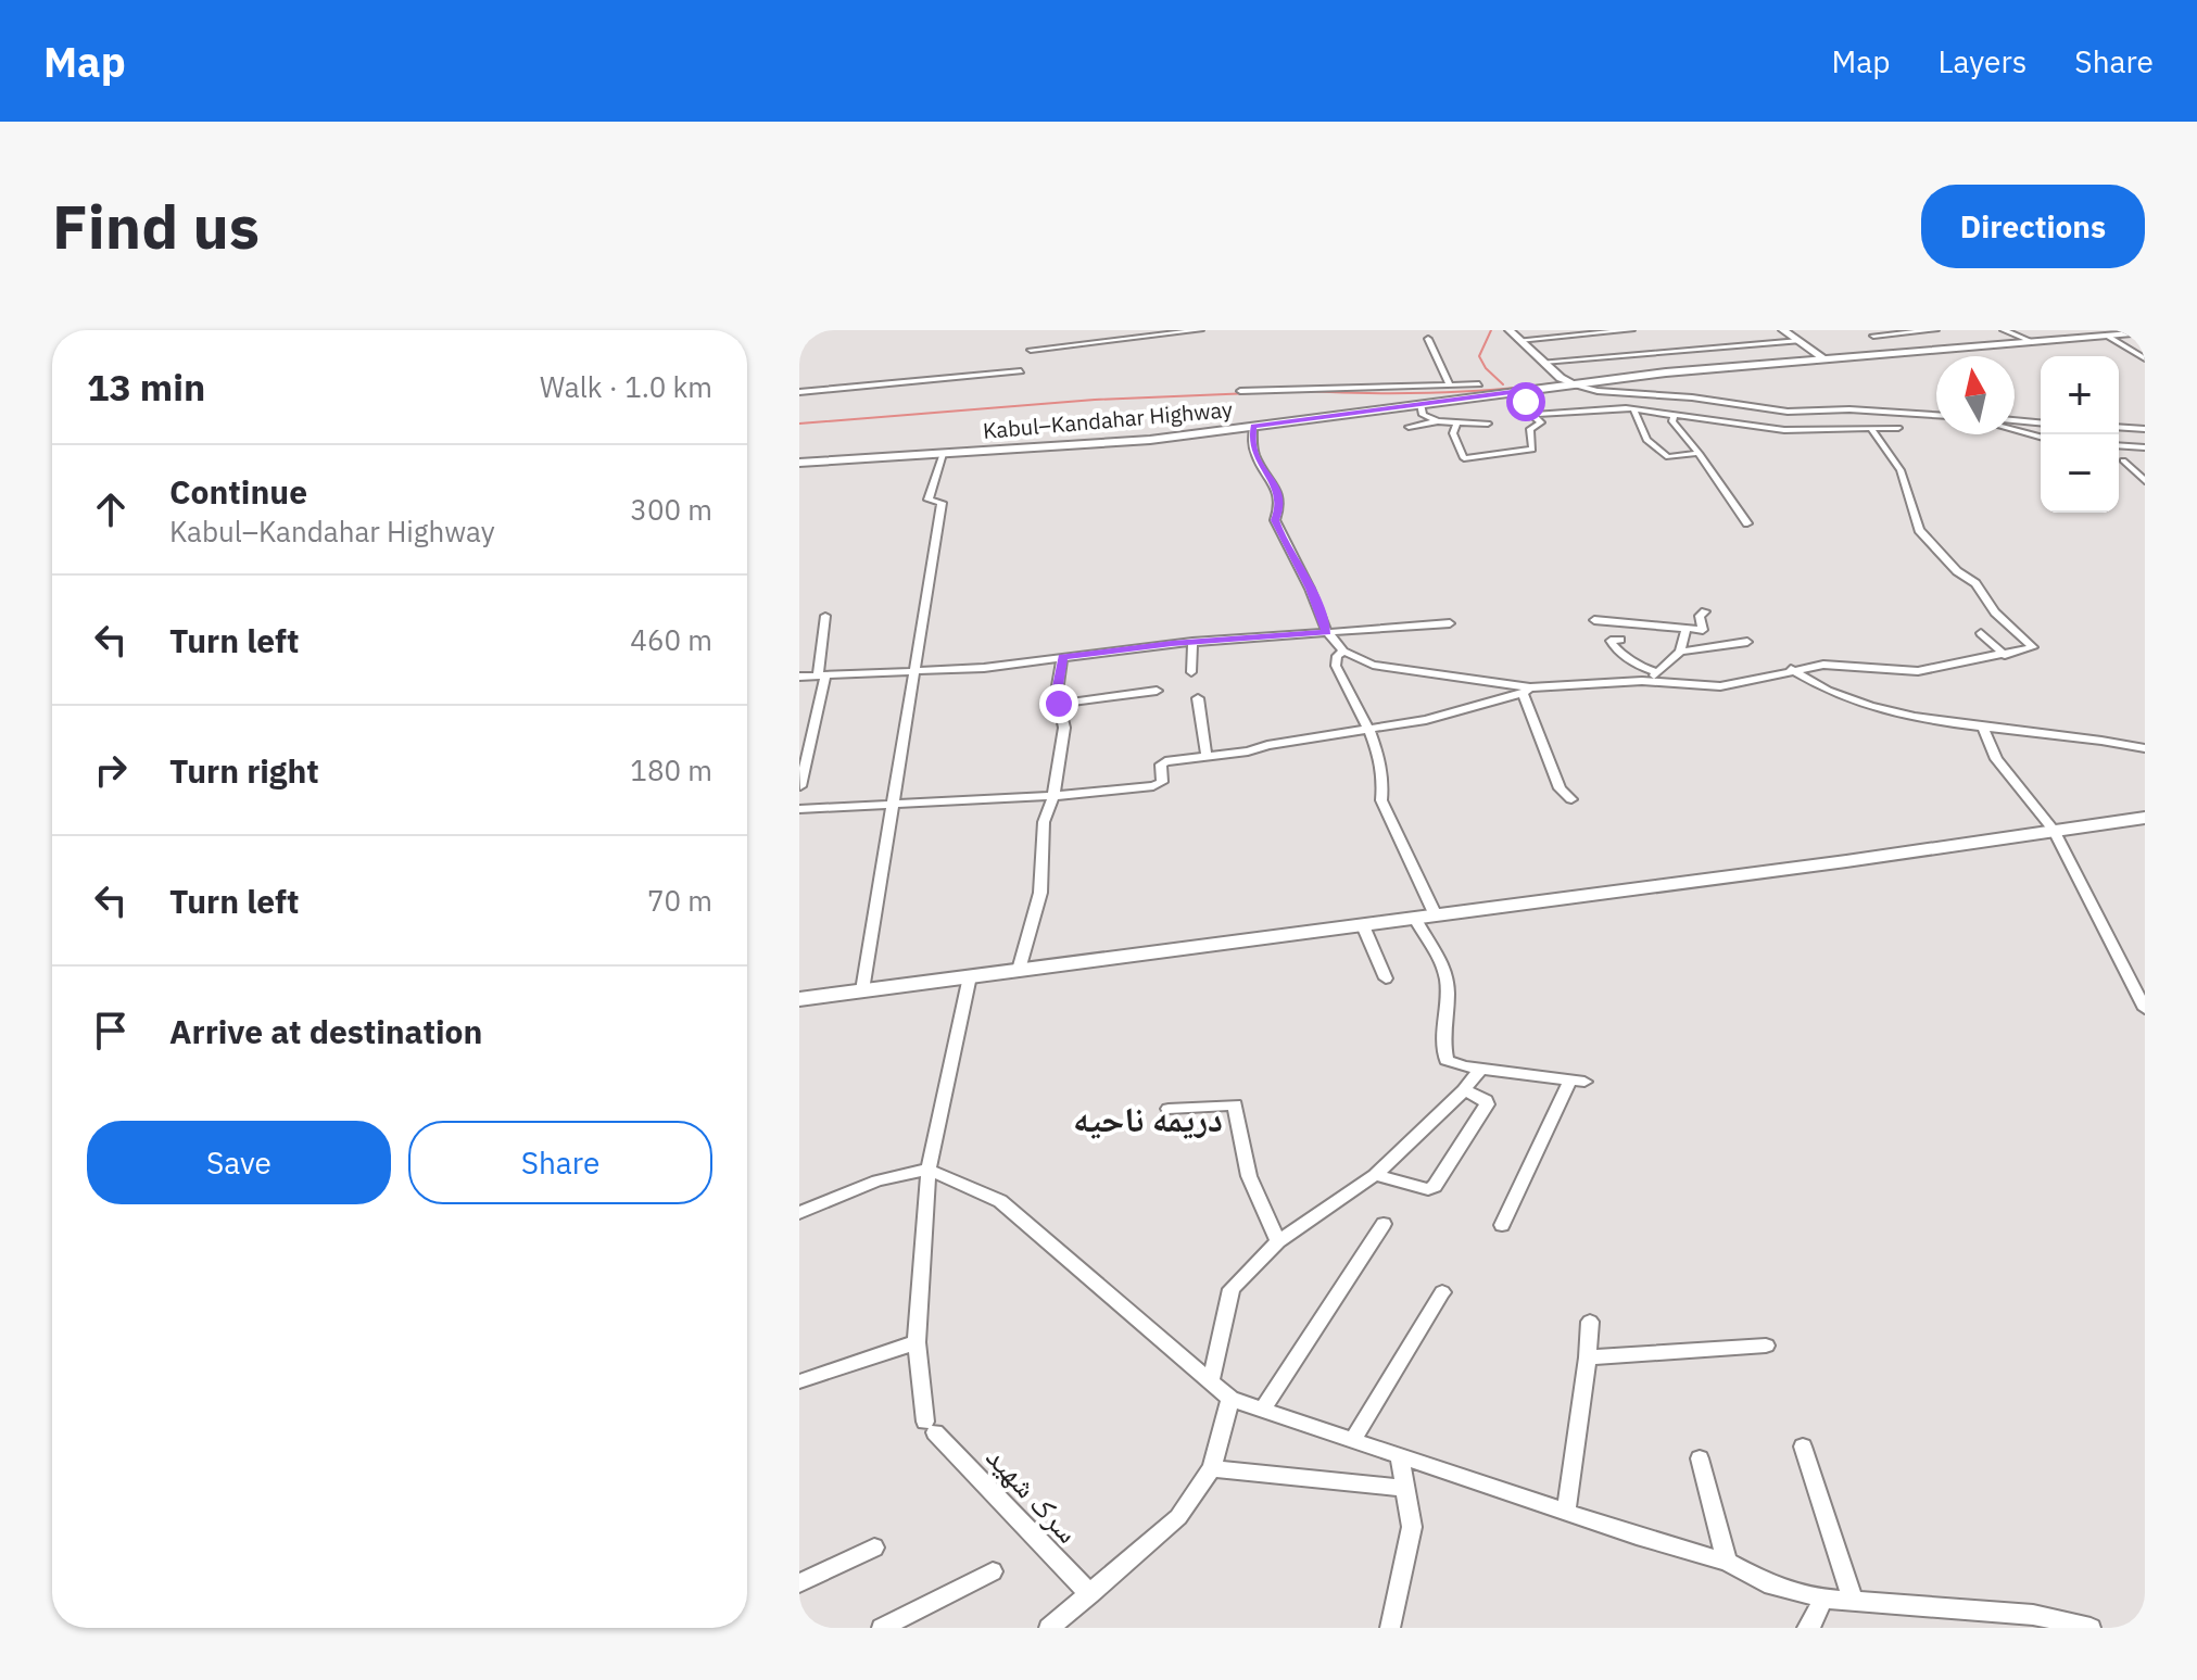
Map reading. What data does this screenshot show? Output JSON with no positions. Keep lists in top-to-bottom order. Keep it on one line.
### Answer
{"streets":{"main road":["Kabul–Kandahar Highway"],"street":["سرک شهید"]},"districts":["دریمه ناحیه"],"north":"top","page":{"header":"Map","nav":["Map","Layers","Share"],"buttons":["Directions",["Save","Share"]],"title":"Find us","heading":["13 min","Walk · 1.0 km"],"map_buttons":["+","−"],"list":[["Continue","Kabul–Kandahar Highway","300 m"],["Turn left","460 m"],["Turn right","180 m"],["Turn left","70 m"],"Arrive at destination"]}}
